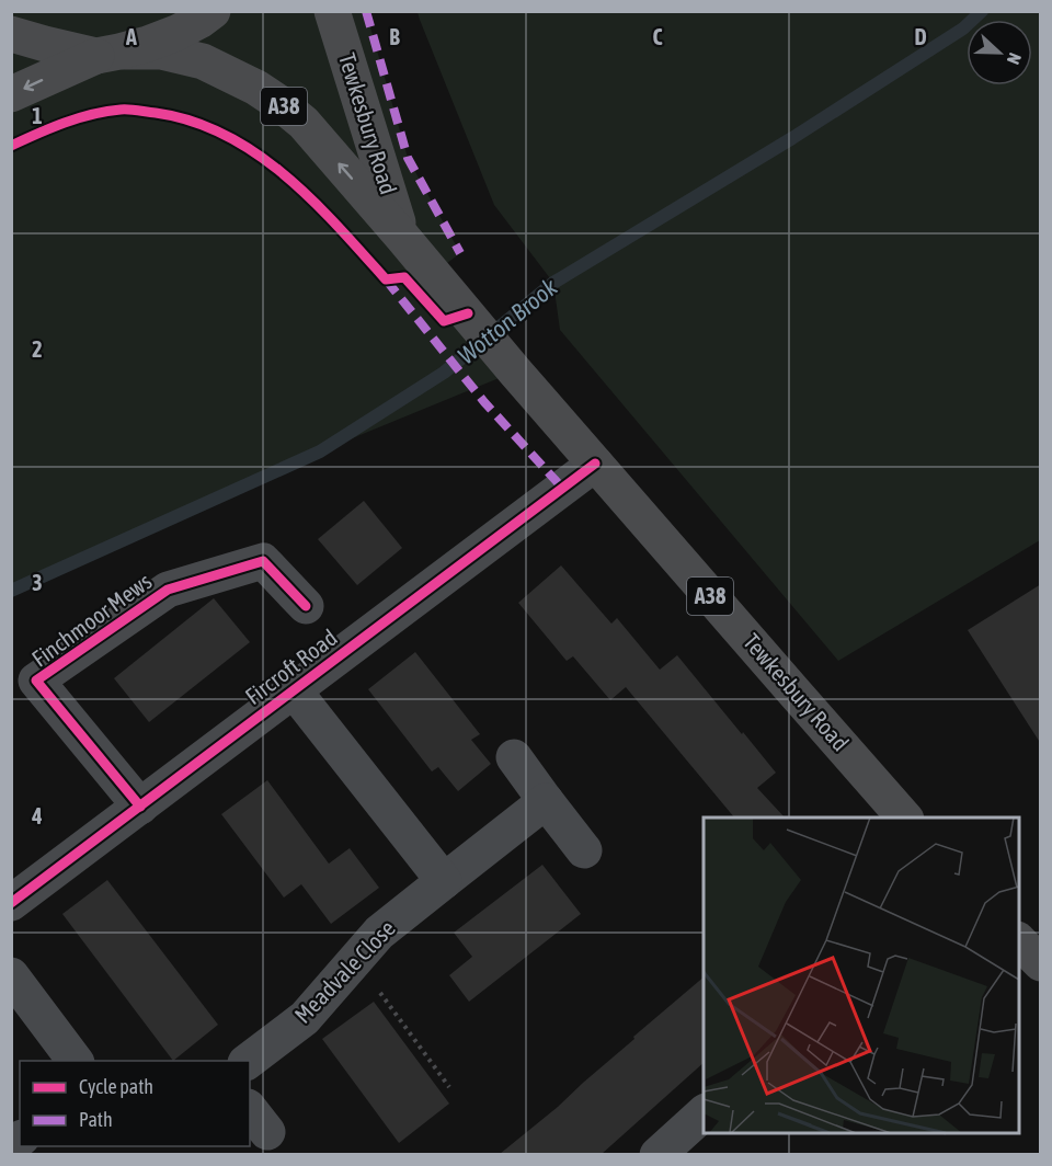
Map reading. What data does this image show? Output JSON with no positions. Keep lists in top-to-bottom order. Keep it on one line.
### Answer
{"streets":{"main road":["A38","Tewkesbury Road"],"street":["Finchmoor Mews","Fircroft Road","Meadvale Close"]},"crossings":[["Tewkesbury Road","Fircroft Road"],["Finchmoor Mews","Fircroft Road"]],"water":["Wotton Brook"],"legend":["Cycle path","Path"],"north":"right","grid":{"columns":["A","B","C","D"],"rows":["1","2","3","4"]}}
